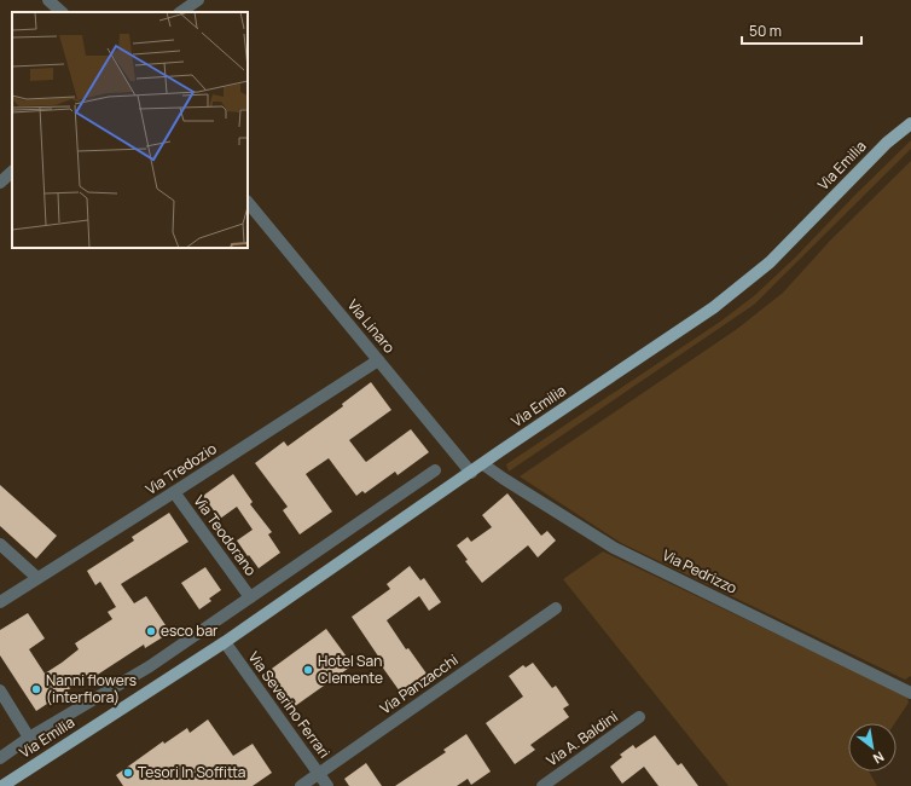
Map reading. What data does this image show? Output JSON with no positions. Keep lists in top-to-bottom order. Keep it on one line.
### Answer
{"streets":{"main road":["Via Emilia"],"street":["Via Linaro","Via Tredozio","Via Teodorano","Via Pedrizzo","Via Panzacchi","Via Severino Ferrari","Via A. Baldini"]},"crossings":[["Via Emilia","Via Linaro"],["Via Emilia","Via Teodorano"],["Via Emilia","Via Pedrizzo"],["Via Emilia","Via Severino Ferrari"],["Via Linaro","Via Tredozio"],["Via Tredozio","Via Teodorano"],["Via Panzacchi","Via Severino Ferrari"]],"places":["esco bar","Hotel San Clemente","Nanni flowers (interflora)","Tesori In Soffitta"],"scale_bar":"50 m","north":"bottom right"}
